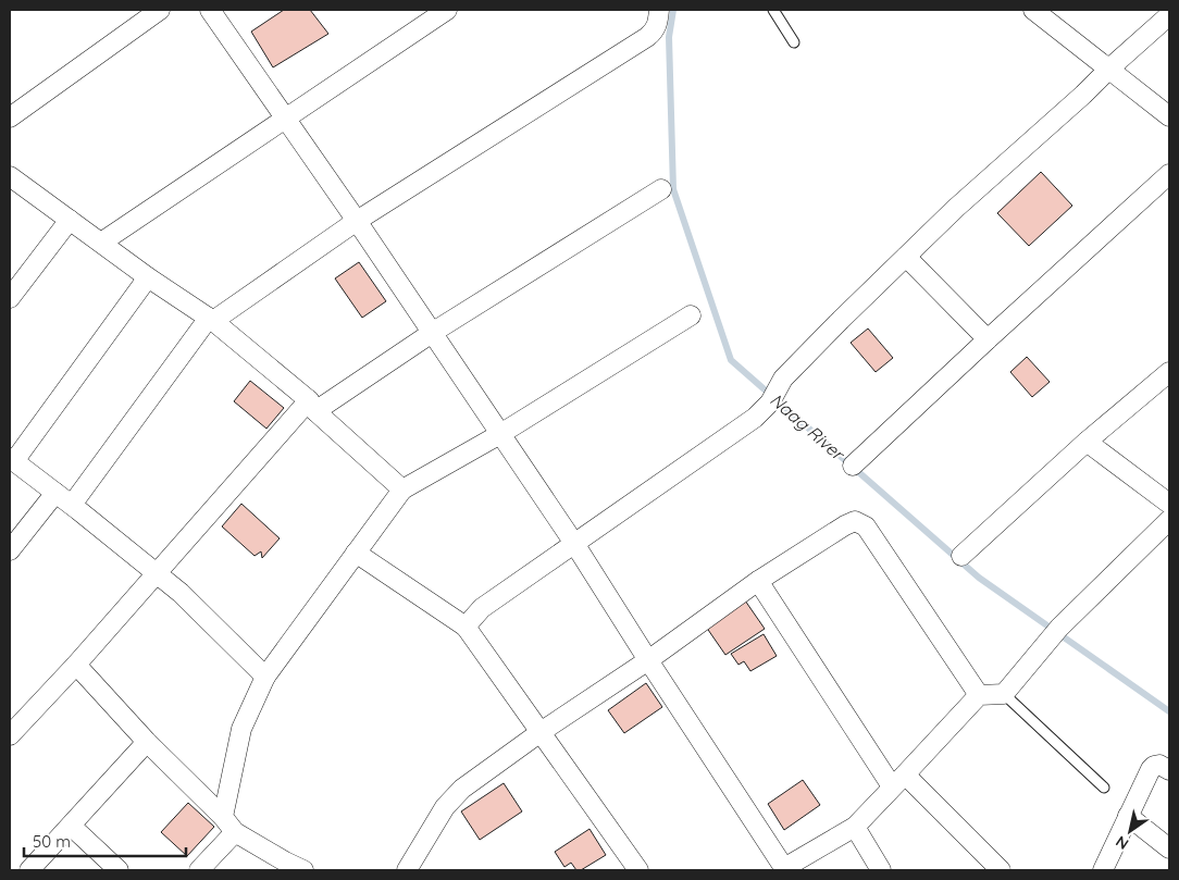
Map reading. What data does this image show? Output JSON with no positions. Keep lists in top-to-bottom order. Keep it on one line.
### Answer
{"water":["Naag River"],"scale_bar":"50 m","north":"bottom left"}
